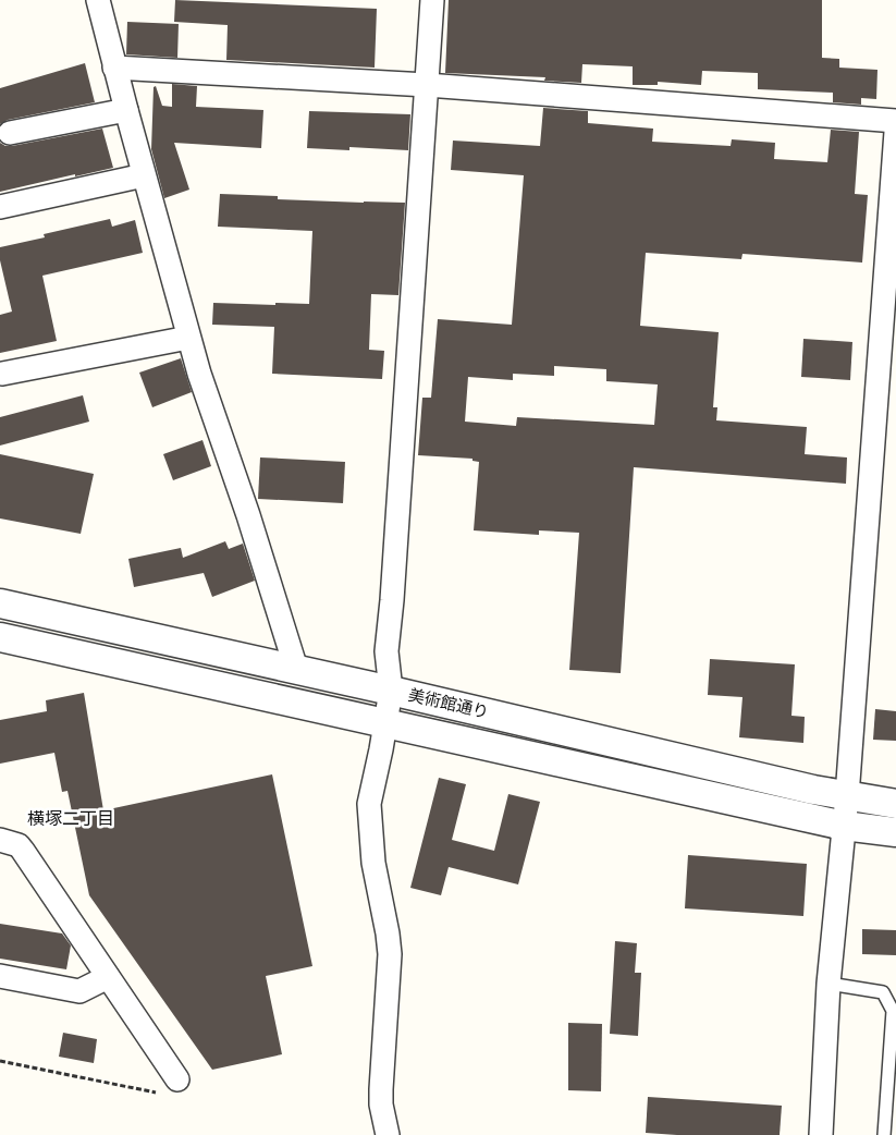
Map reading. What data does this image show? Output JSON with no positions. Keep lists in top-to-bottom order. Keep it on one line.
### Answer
{"streets":{"street":["美術館通り"]},"districts":["横塚二丁目"]}
